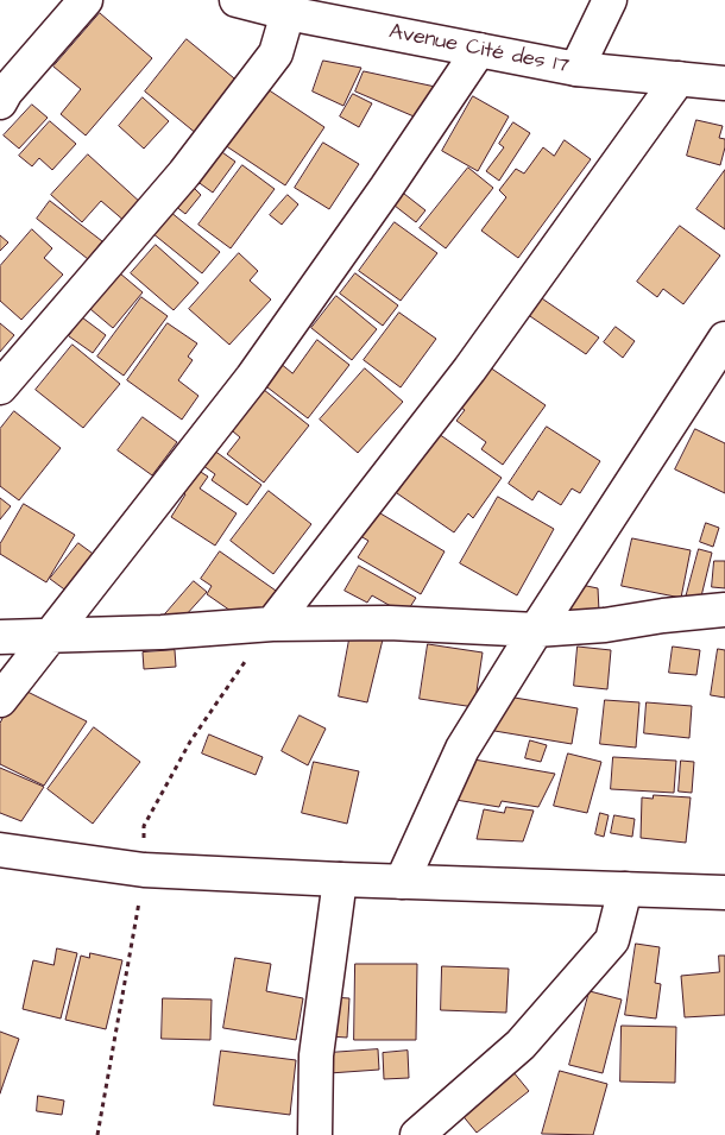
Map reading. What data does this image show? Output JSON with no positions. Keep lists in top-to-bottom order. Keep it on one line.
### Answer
{"streets":{"street":["Avenue Cité des 17"]}}
